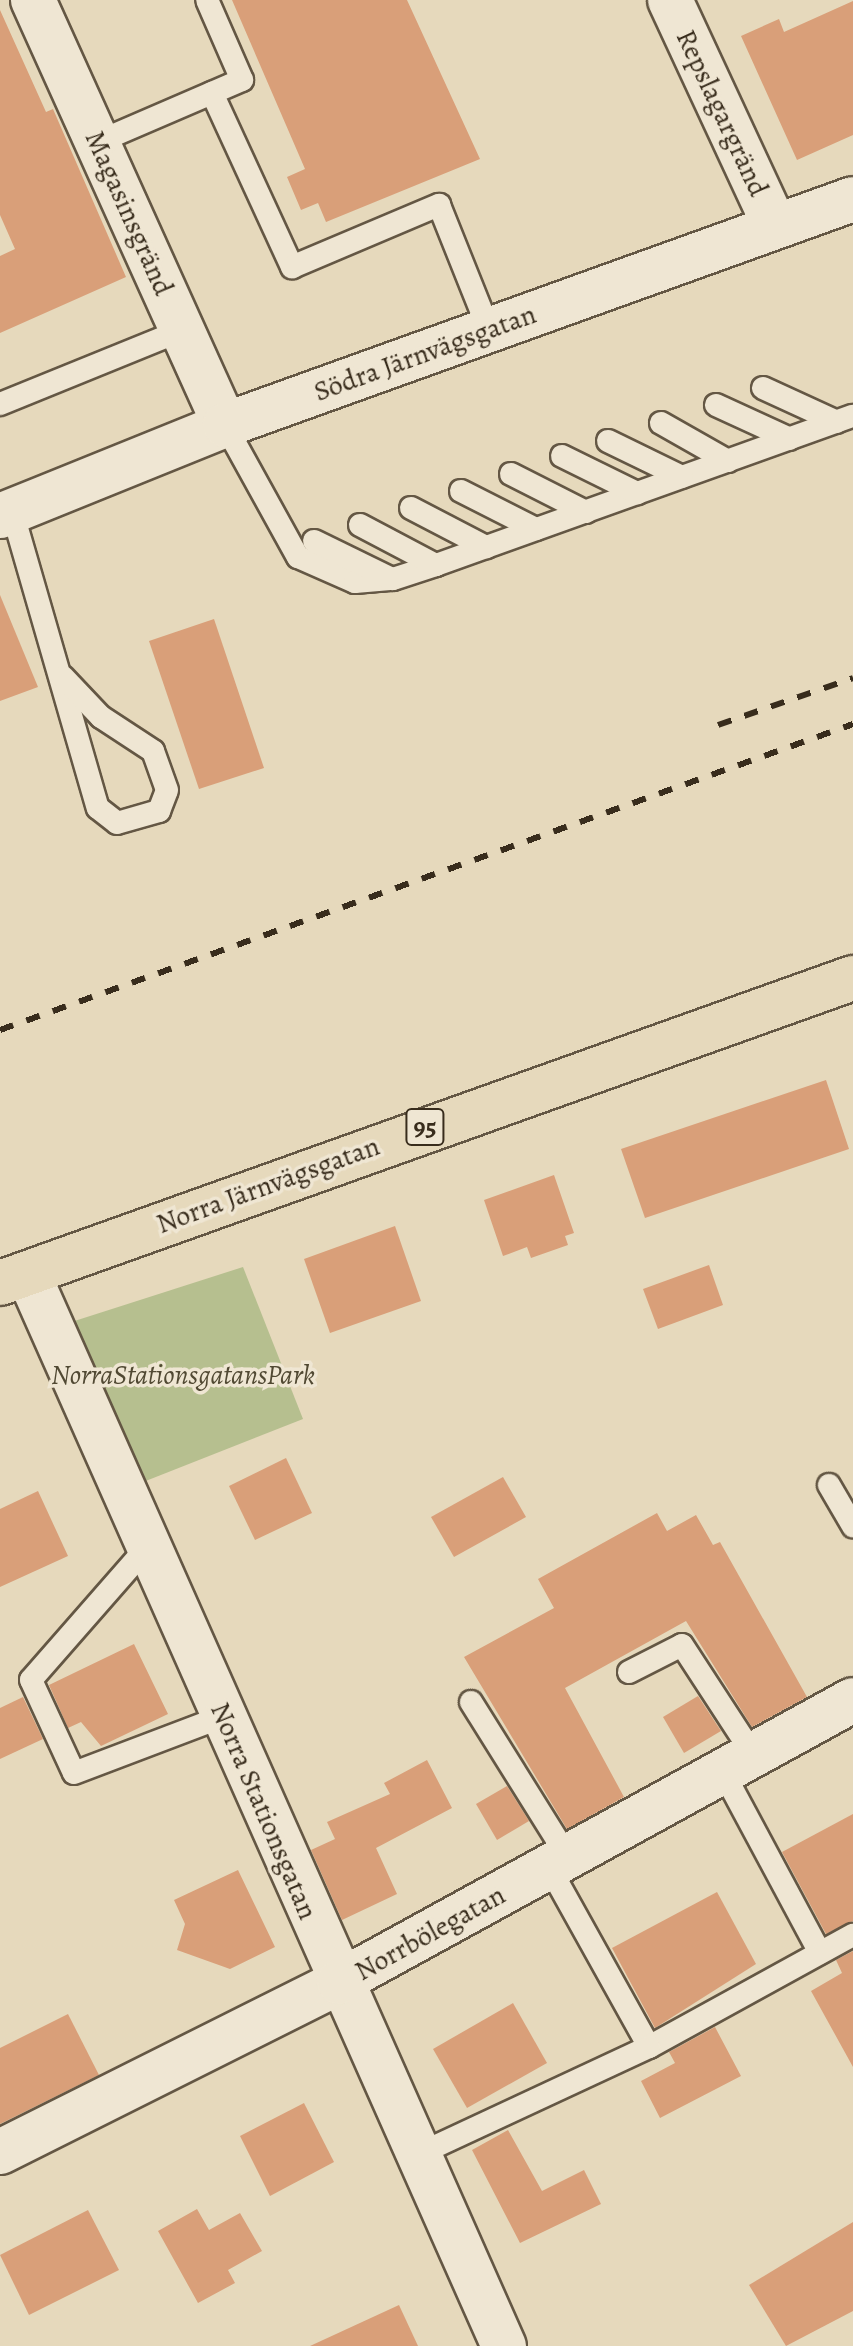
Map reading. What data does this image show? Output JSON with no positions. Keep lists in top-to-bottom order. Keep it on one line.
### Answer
{"streets":{"main road":["95","Norra Järnvägsgatan"],"street":["Repslagargränd","Magasinsgränd","Södra Järnvägsgatan","Norra Stationsgatan","Norrbölegatan"]},"crossings":[["Repslagargränd","Södra Järnvägsgatan"],["Magasinsgränd","Södra Järnvägsgatan"],["Norra Järnvägsgatan","Norra Stationsgatan"],["Norra Stationsgatan","Norrbölegatan"]],"parks":["NorraStationsgatansPark"]}
